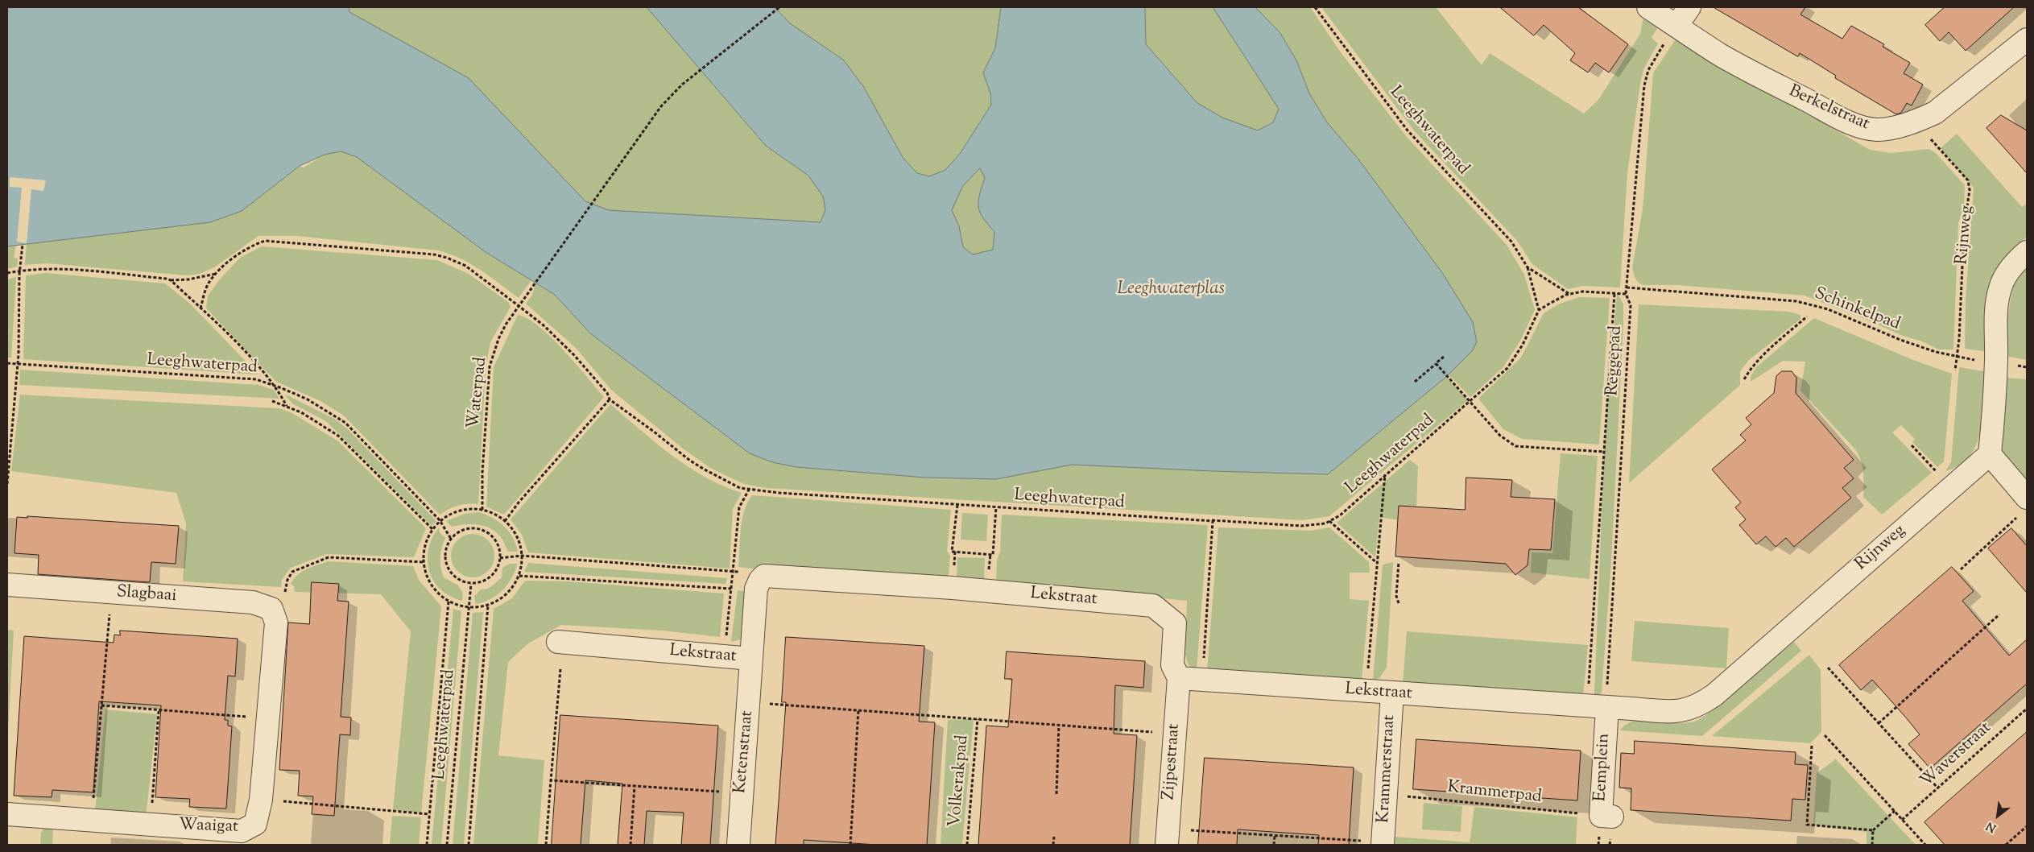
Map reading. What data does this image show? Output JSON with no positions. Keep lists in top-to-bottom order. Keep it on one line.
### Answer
{"streets":{"street":["Berkelstraat","Rijnweg","Slagbaai","Lekstraat","Ketenstraat","Zijpestraat","Eemplein","Krammerstraat","Waaigat"],"path":["Leeghwaterpad","Schinkelpad","Reggepad","Waterpad","Waverstraat","Volkerakpad","Krammerpad"]},"crossings":[["Berkelstraat","Rijnweg"],["Berkelstraat","Reggepad"],["Leeghwaterpad","Waterpad"],["Rijnweg","Schinkelpad"],["Rijnweg","Reggepad"],["Rijnweg","Lekstraat"],["Rijnweg","Eemplein"],["Schinkelpad","Reggepad"],["Reggepad","Lekstraat"],["Reggepad","Eemplein"],["Slagbaai","Waaigat"],["Lekstraat","Ketenstraat"],["Lekstraat","Zijpestraat"],["Lekstraat","Krammerstraat"],["Eemplein","Krammerpad"],["Krammerstraat","Krammerpad"]],"water":["Leeghwaterplas"],"north":"bottom left"}
